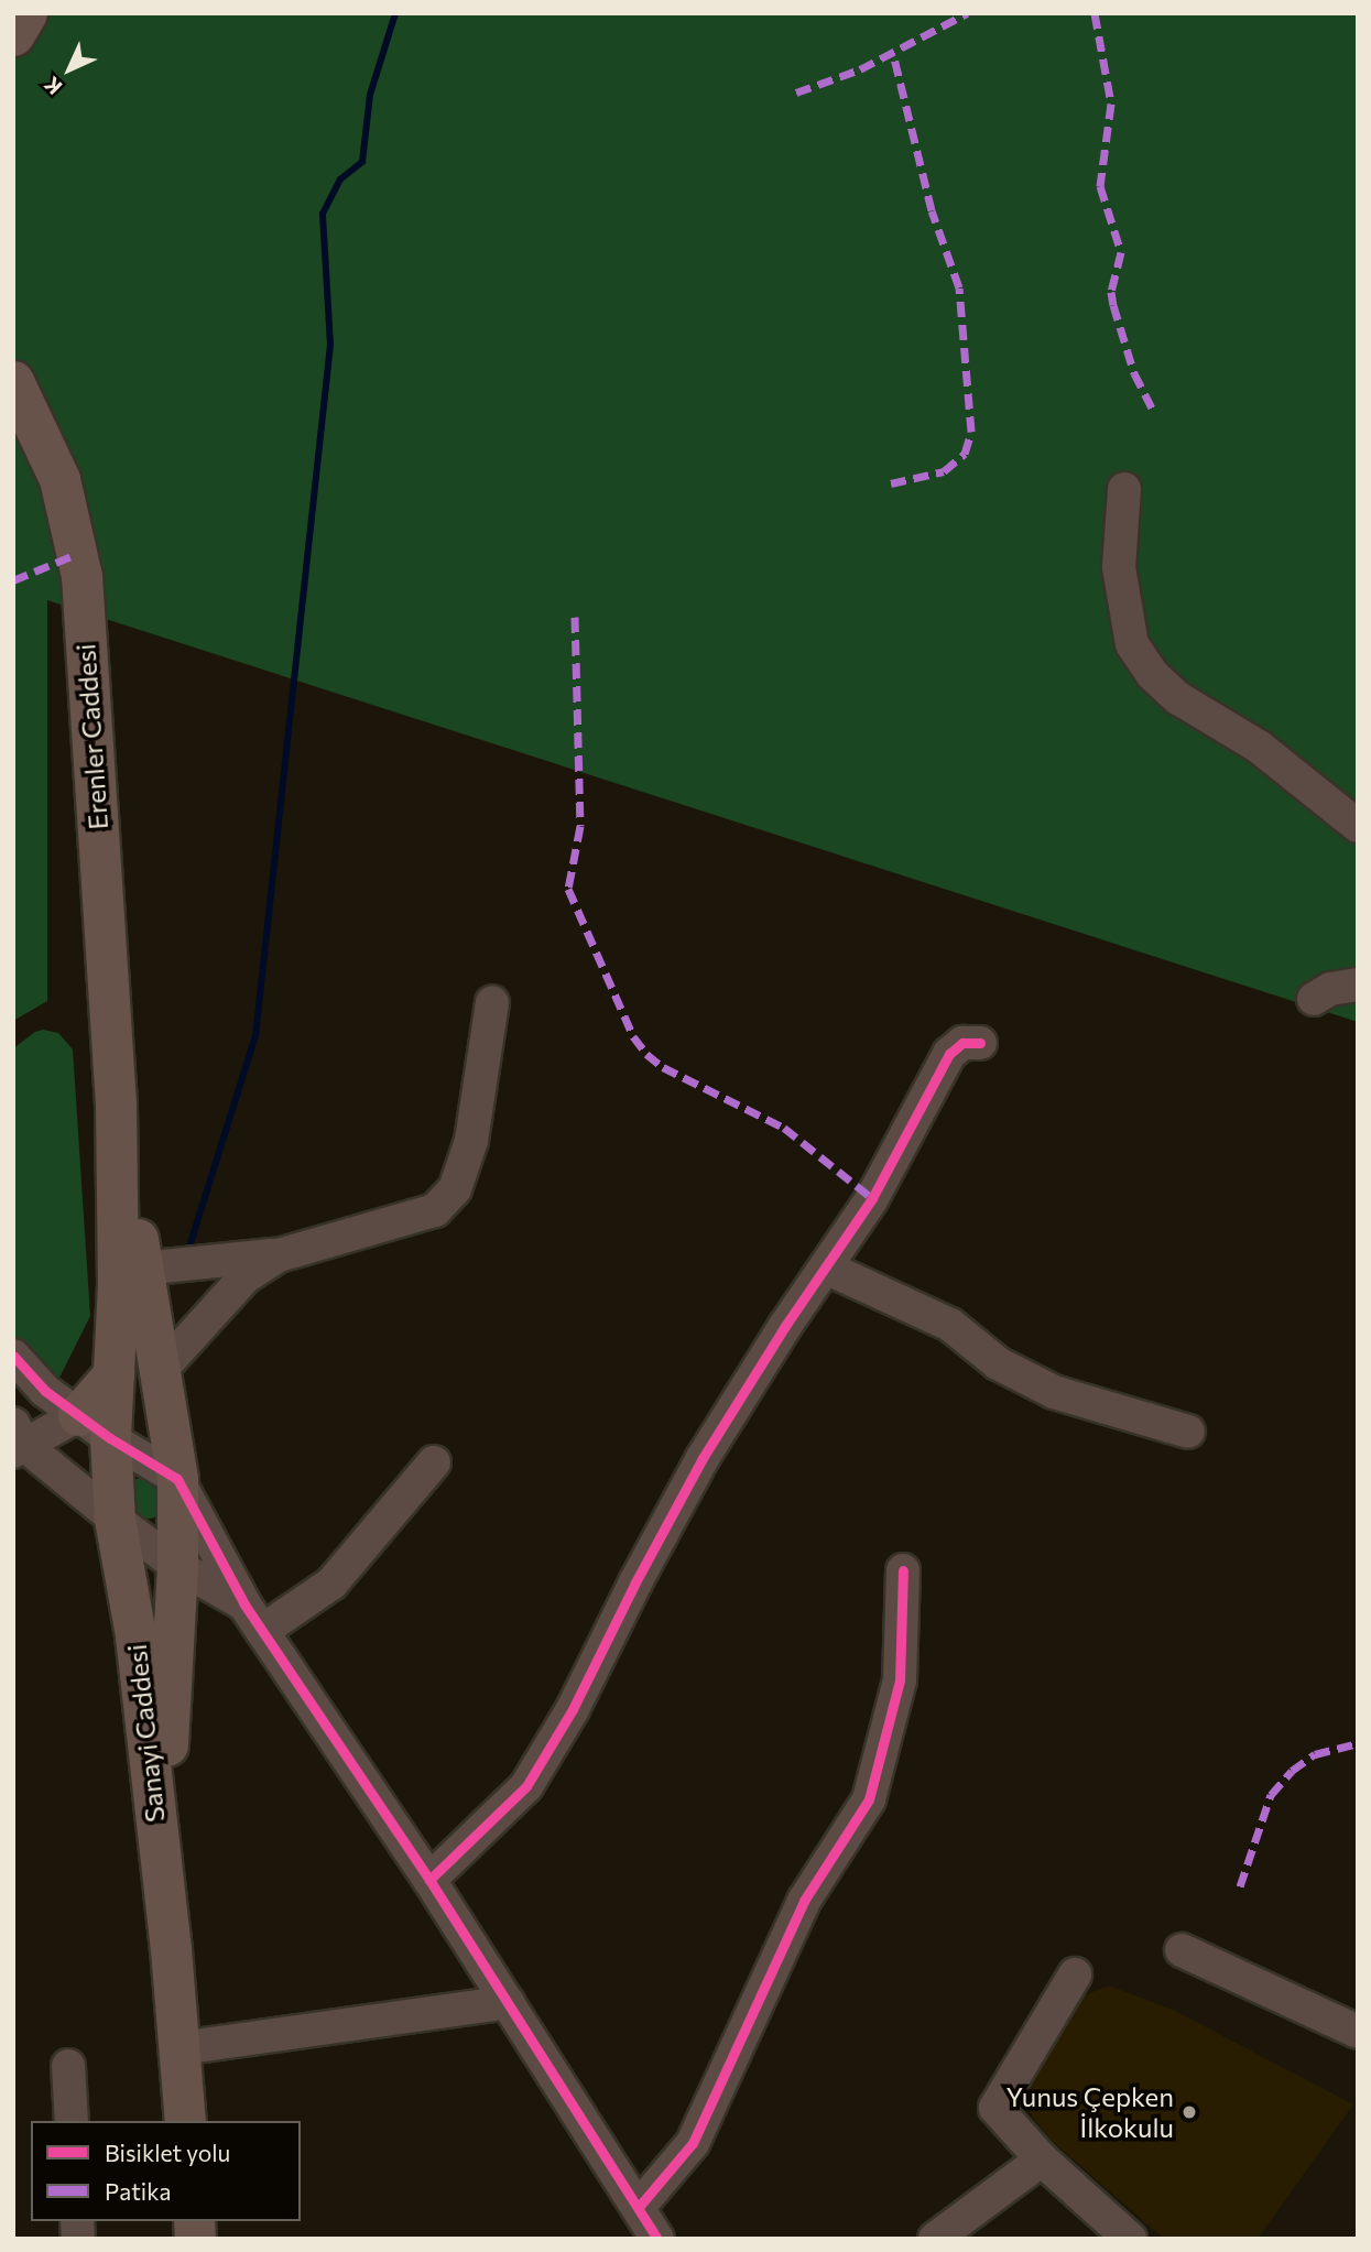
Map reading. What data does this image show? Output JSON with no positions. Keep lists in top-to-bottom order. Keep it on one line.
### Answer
{"streets":{"main road":["Erenler Caddesi","Sanayi Caddesi"]},"crossings":[["Erenler Caddesi","Sanayi Caddesi"]],"places":["Yunus Çepken İlkokulu"],"legend":["Bisiklet yolu","Patika"],"north":"bottom left"}
